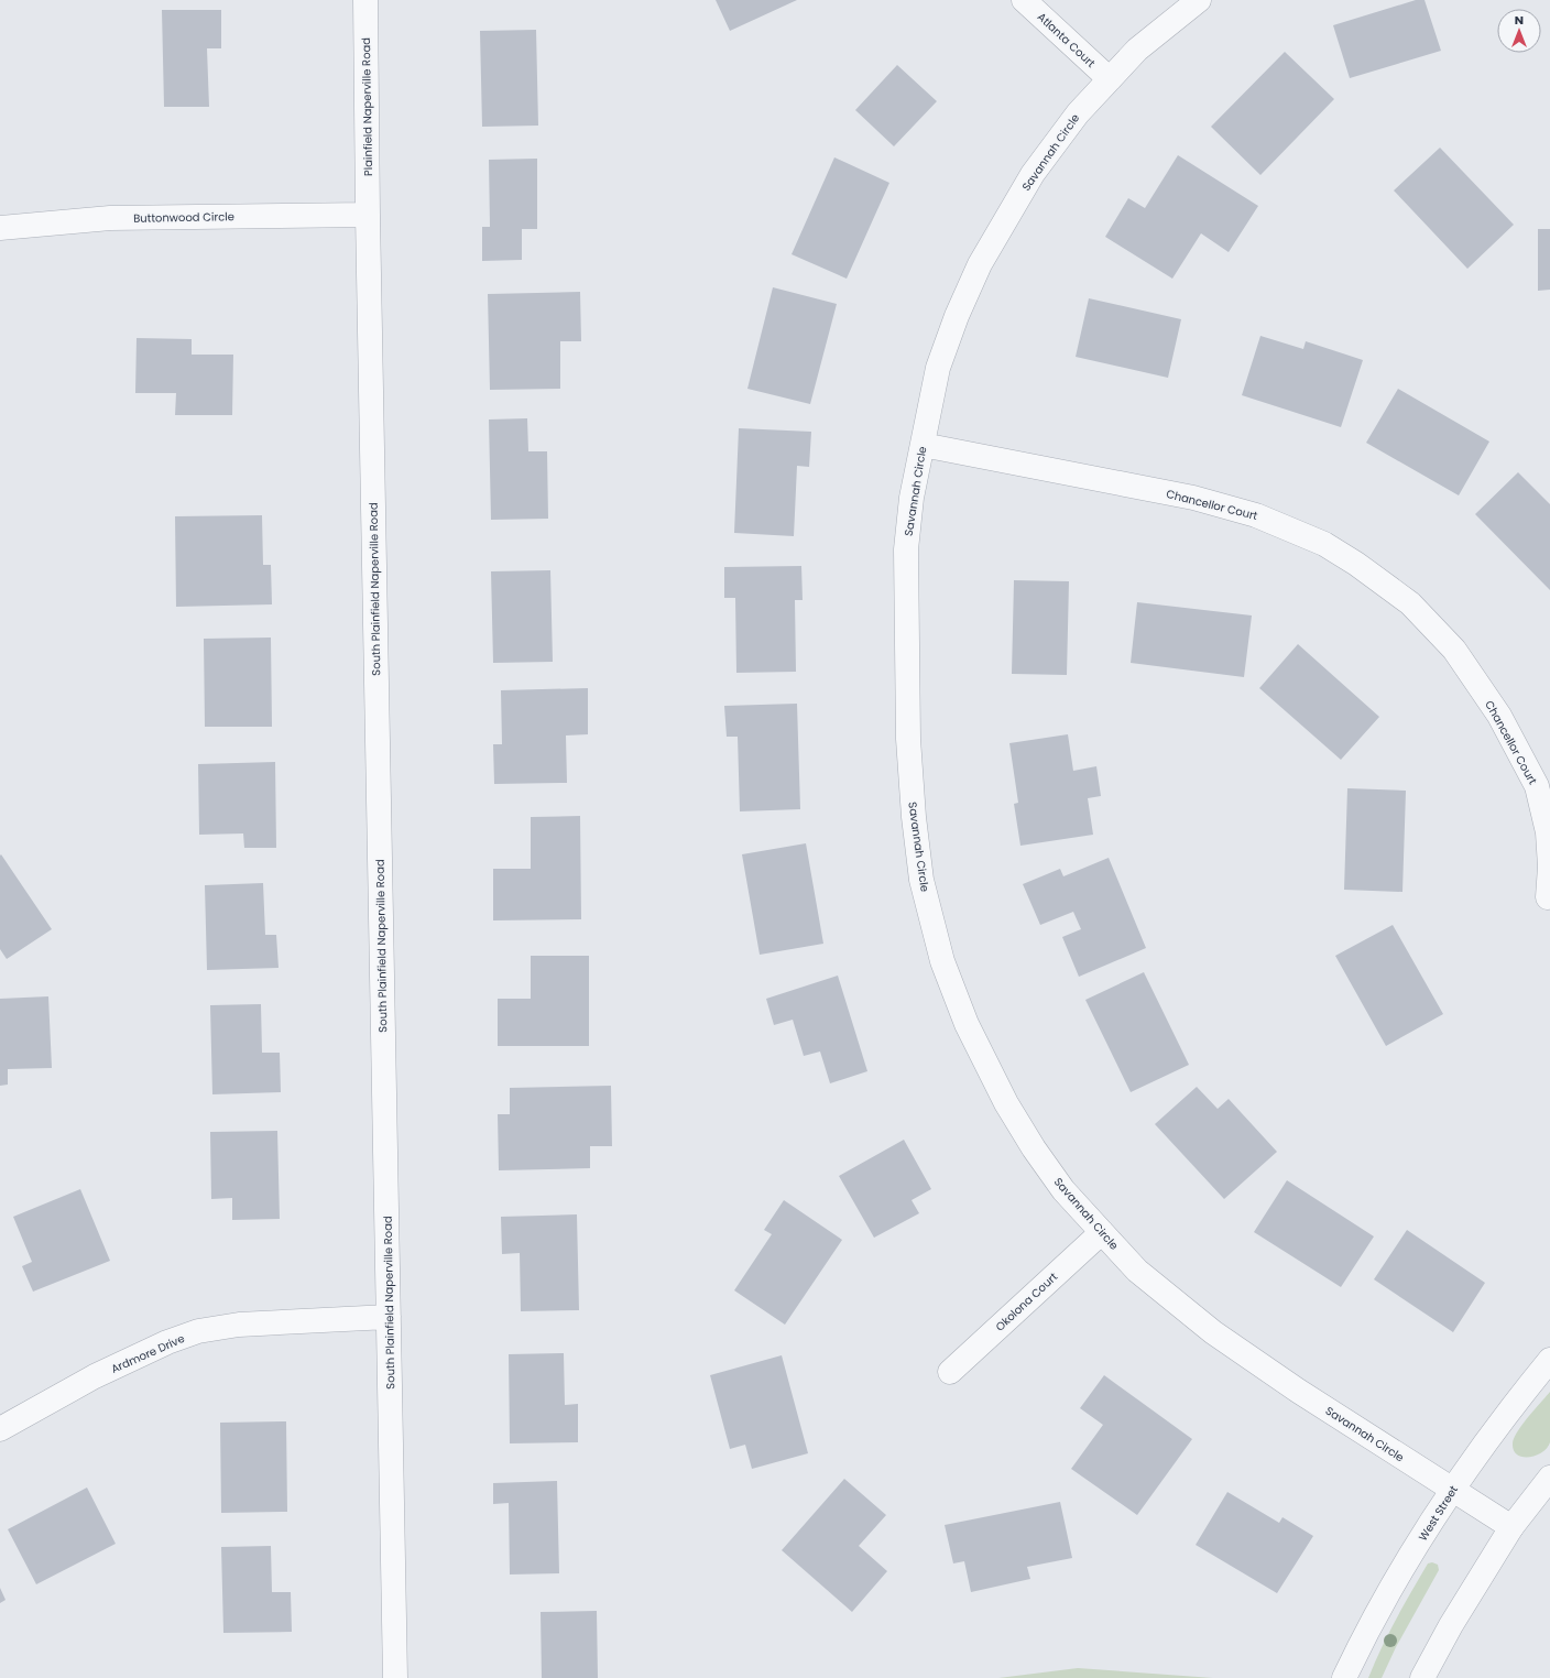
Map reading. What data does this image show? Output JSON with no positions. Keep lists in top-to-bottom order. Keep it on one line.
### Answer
{"streets":{"street":["Atlanta Court","Plainfield Naperville Road","Savannah Circle","Buttonwood Circle","Chancellor Court","South Plainfield Naperville Road","Okolona Court","Ardmore Drive","West Street"]},"crossings":[["Atlanta Court","Savannah Circle"],["Plainfield Naperville Road","Buttonwood Circle"],["Plainfield Naperville Road","South Plainfield Naperville Road"],["Savannah Circle","Chancellor Court"],["Savannah Circle","Okolona Court"],["Savannah Circle","West Street"],["Buttonwood Circle","South Plainfield Naperville Road"],["South Plainfield Naperville Road","Ardmore Drive"]],"north":"top"}
